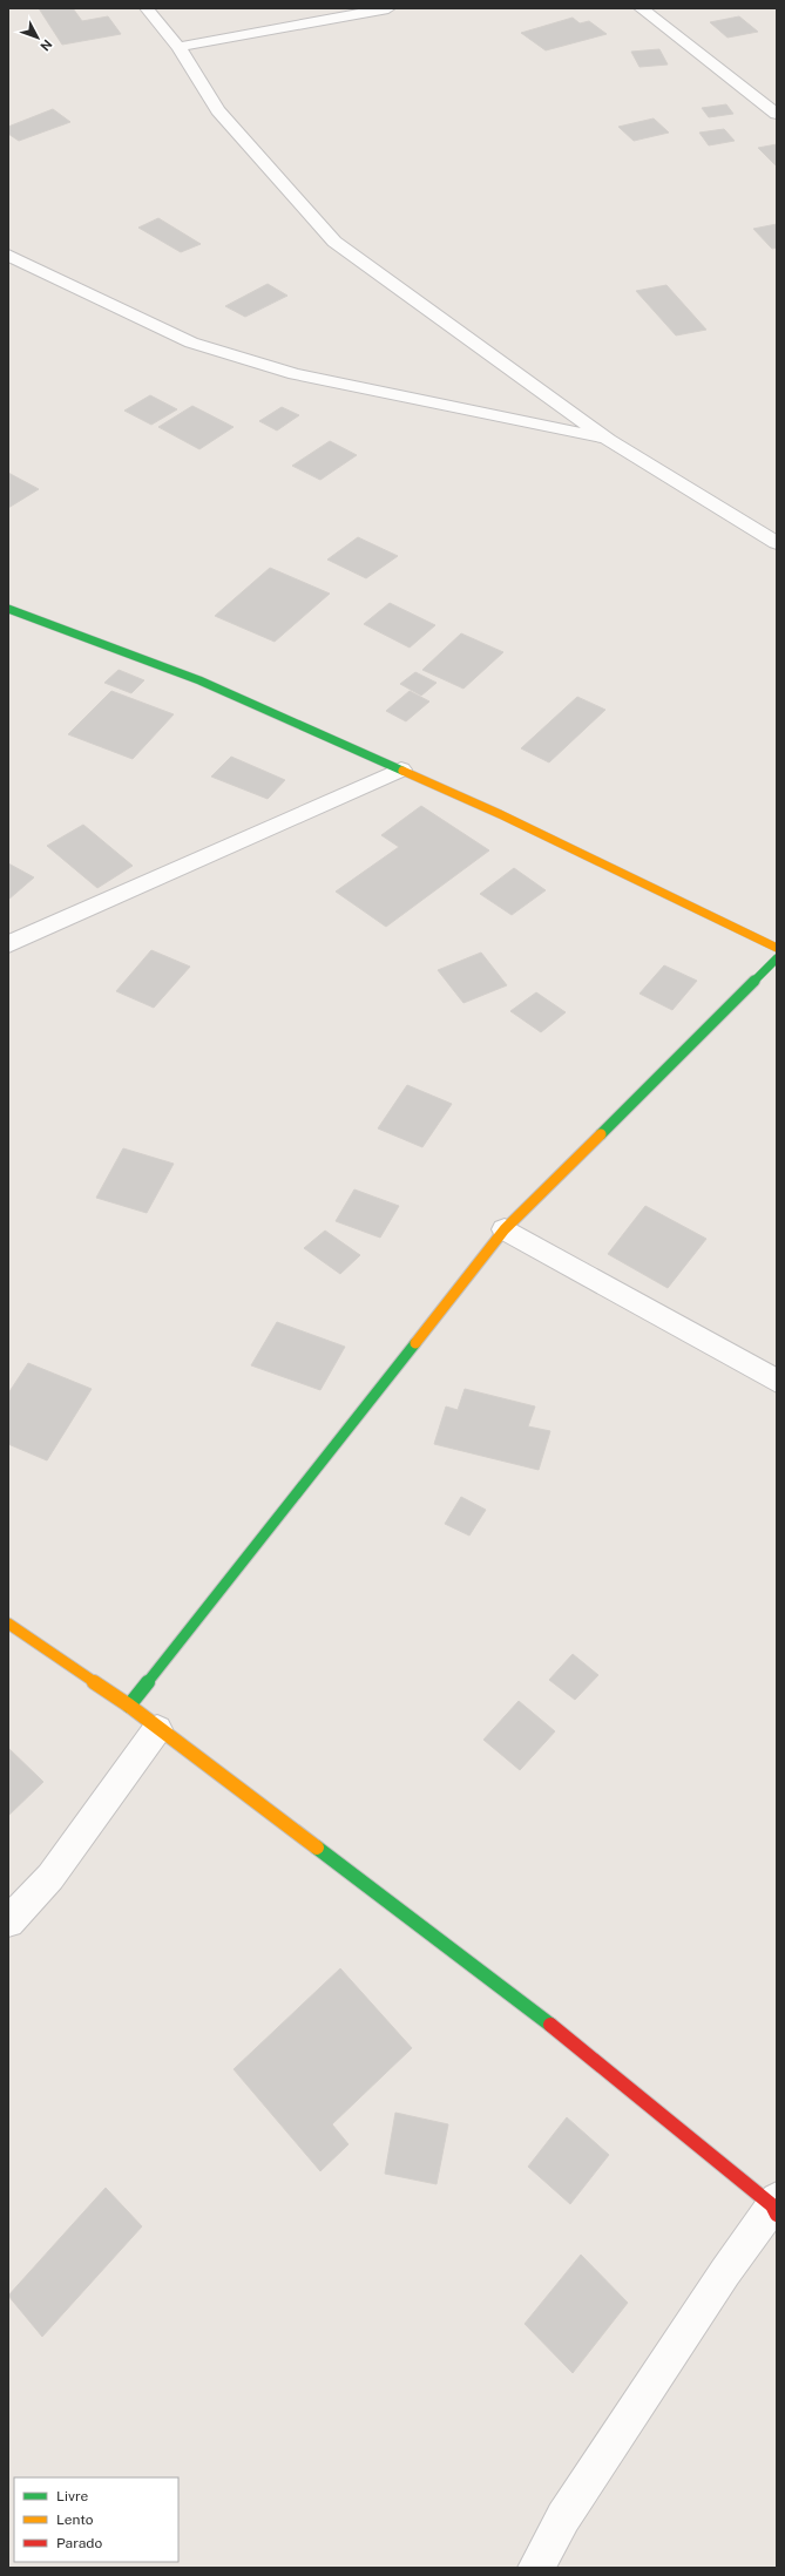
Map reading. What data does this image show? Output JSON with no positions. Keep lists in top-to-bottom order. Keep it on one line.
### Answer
{"legend":["Livre","Lento","Parado"],"north":"bottom right"}
